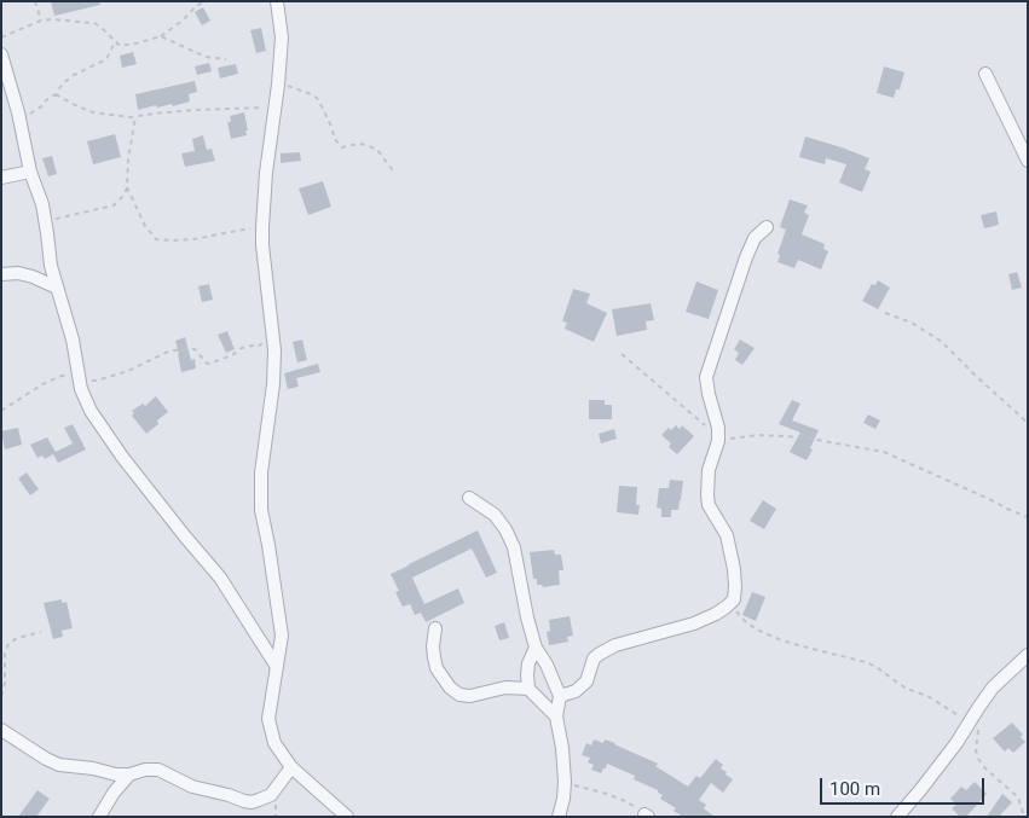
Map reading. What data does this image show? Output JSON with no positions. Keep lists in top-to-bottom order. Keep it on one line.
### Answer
{"scale_bar":"100 m"}
